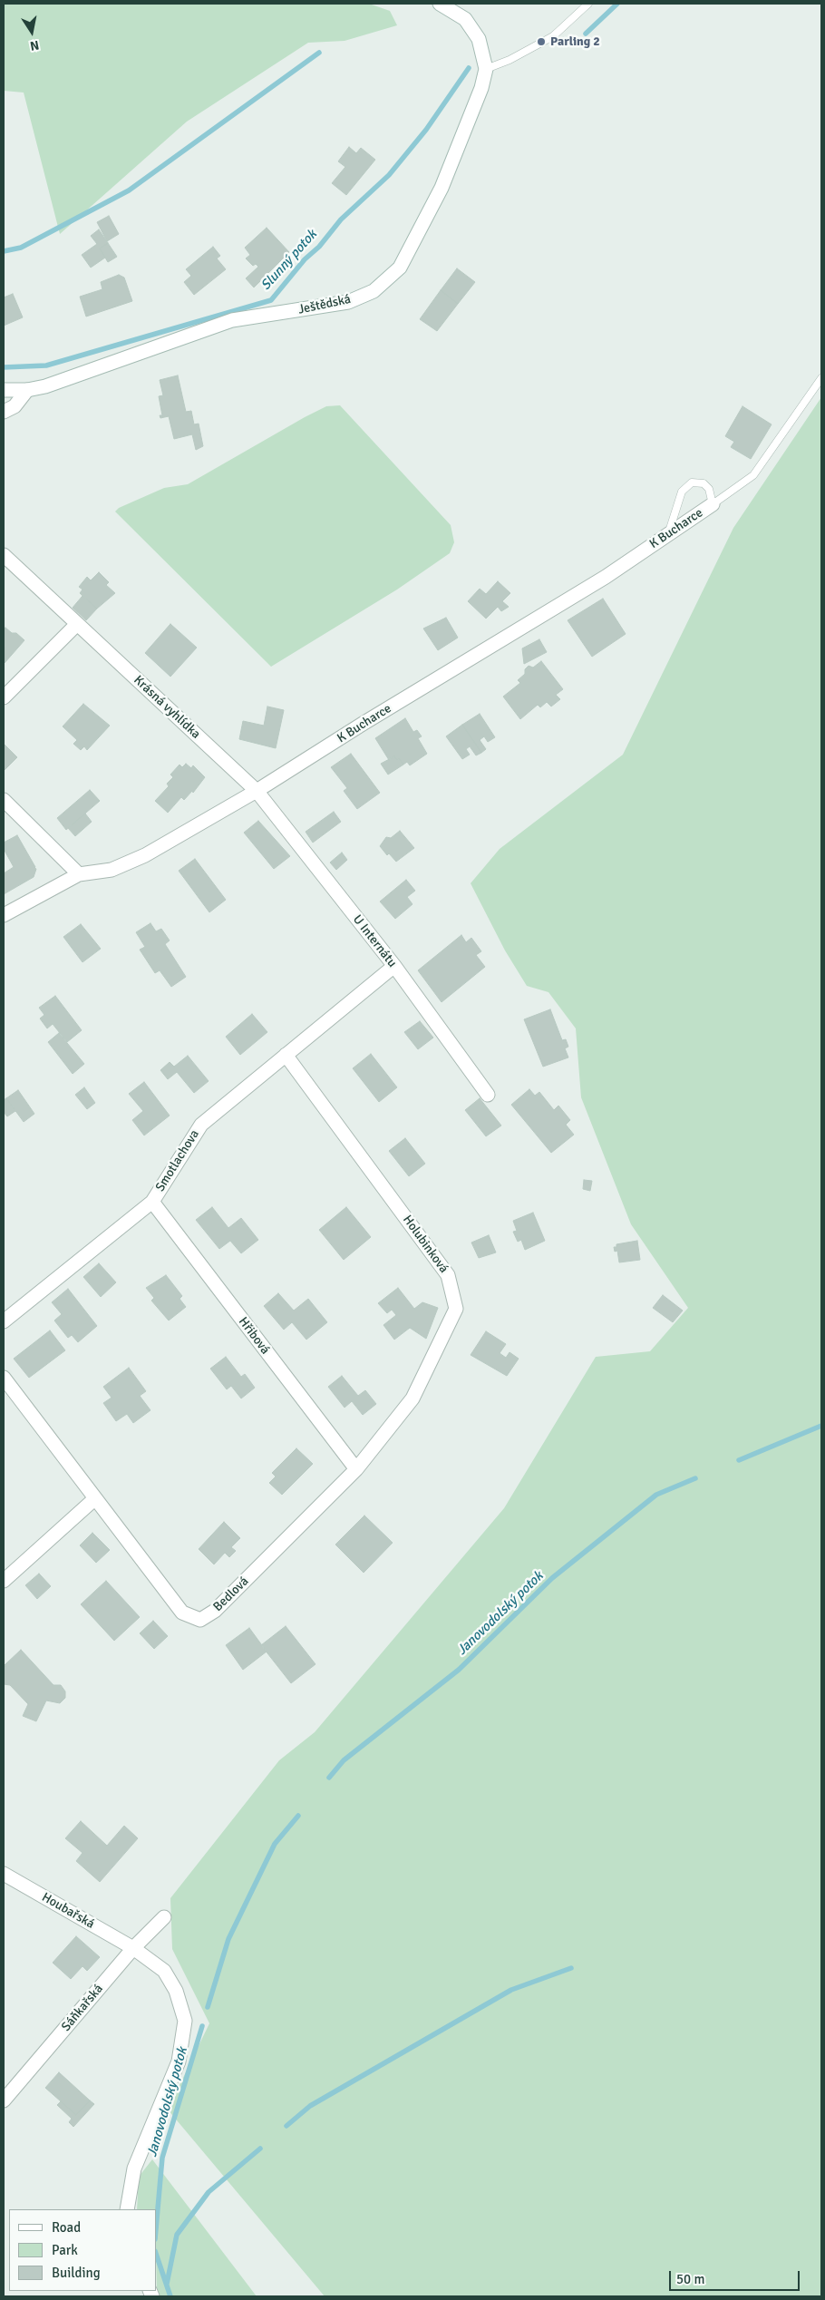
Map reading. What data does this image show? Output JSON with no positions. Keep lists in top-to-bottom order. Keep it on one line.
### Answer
{"streets":{"street":["Ještědská","K Bucharce","Krásná vyhlídka","U Internátu","Smotlachova","Holubinková","Hřibová","Bedlová","Houbařská","Sáňkařská"]},"crossings":[["K Bucharce","Krásná vyhlídka"],["K Bucharce","U Internátu"],["Krásná vyhlídka","U Internátu"],["U Internátu","Smotlachova"],["Smotlachova","Holubinková"],["Smotlachova","Hřibová"],["Holubinková","Hřibová"],["Holubinková","Bedlová"],["Hřibová","Bedlová"],["Houbařská","Sáňkařská"]],"water":["Slunný potok","Janovodolský potok"],"places":["Parling 2"],"legend":["Road","Park","Building"],"scale_bar":"50 m","north":"bottom"}
